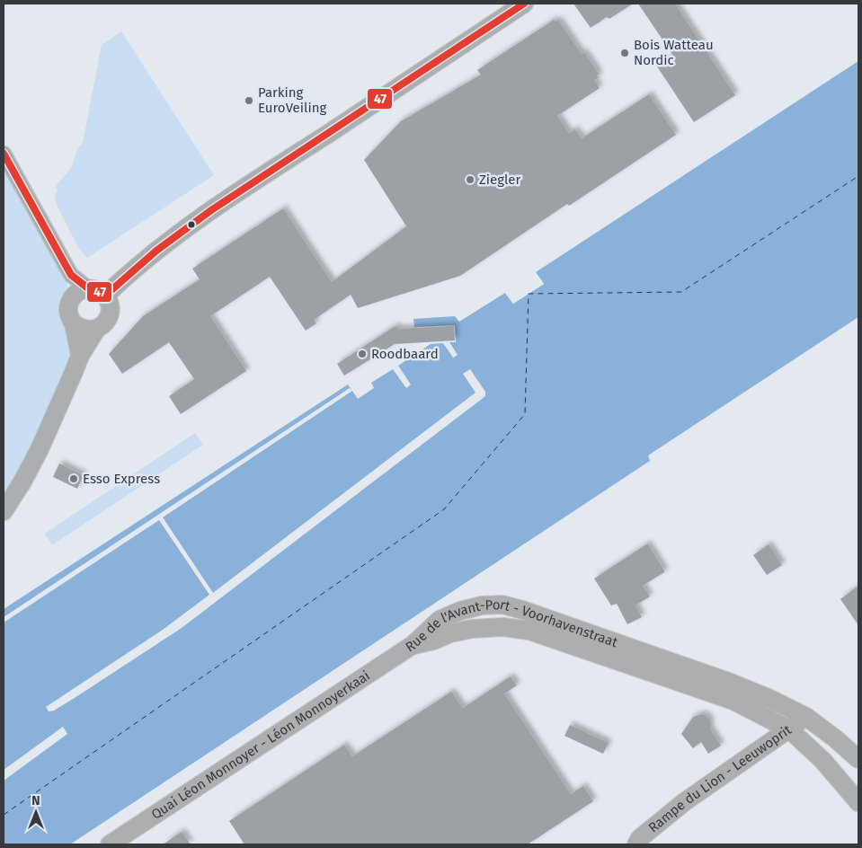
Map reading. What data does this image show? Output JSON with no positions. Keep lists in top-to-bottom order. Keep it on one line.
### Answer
{"streets":{"main road":["Rue de l'Avant-Port - Voorhavenstraat","Quai Léon Monnoyer - Léon Monnoyerkaai","Rampe du Lion - Leeuwoprit"]},"crossings":[["Rue de l'Avant-Port - Voorhavenstraat","Quai Léon Monnoyer - Léon Monnoyerkaai"],["Rue de l'Avant-Port - Voorhavenstraat","Rampe du Lion - Leeuwoprit"]],"places":["Bois Watteau Nordic","Parking EuroVeiling","Ziegler","Roodbaard","Esso Express"],"lines":["transit line 47"],"north":"top"}
